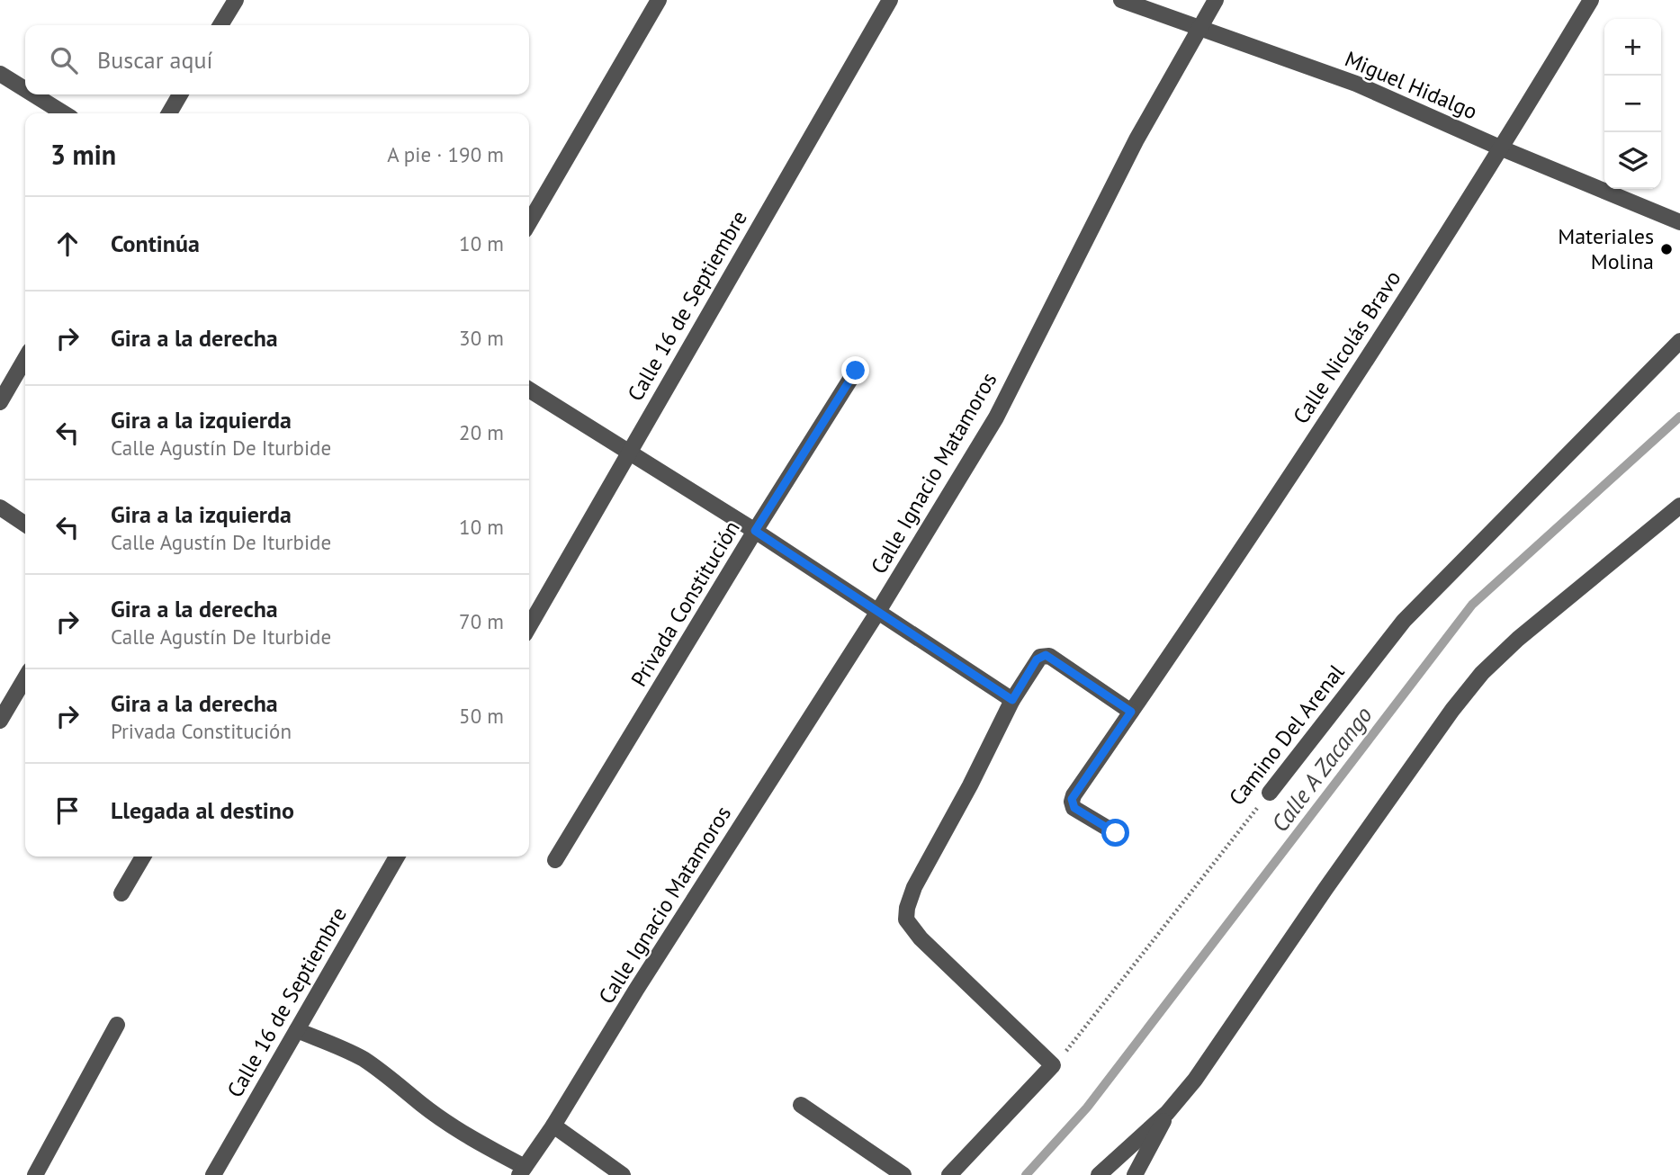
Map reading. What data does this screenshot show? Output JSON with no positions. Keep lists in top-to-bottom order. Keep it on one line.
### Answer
{"streets":{"street":["Miguel Hidalgo","Calle 16 de Septiembre","Calle Nicolás Bravo","Calle Ignacio Matamoros","Privada Constitución","Camino Del Arenal"]},"crossings":[["Miguel Hidalgo","Calle Nicolás Bravo"],["Miguel Hidalgo","Calle Ignacio Matamoros"]],"water":["Calle A Zacango"],"places":["Materiales Molina"],"page":{"map_buttons":["+","−"],"search":"Buscar aquí","heading":["3 min","A pie · 190 m"],"list":[["Continúa","10 m"],["Gira a la derecha","30 m"],["Gira a la izquierda","Calle Agustín De Iturbide","20 m"],["Gira a la izquierda","Calle Agustín De Iturbide","10 m"],["Gira a la derecha","Calle Agustín De Iturbide","70 m"],["Gira a la derecha","Privada Constitución","50 m"],"Llegada al destino"]}}
